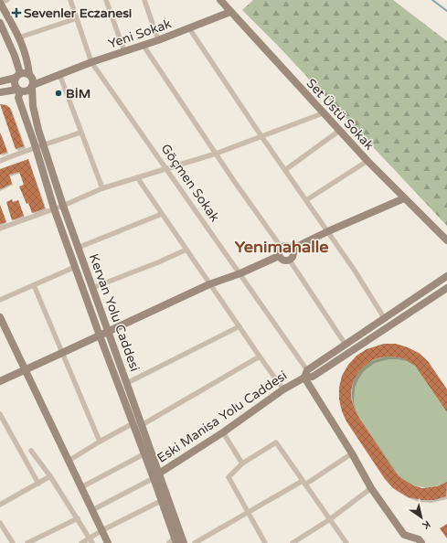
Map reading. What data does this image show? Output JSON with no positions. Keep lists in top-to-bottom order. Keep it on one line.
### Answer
{"streets":{"main road":["Yeni Sokak","Set Üstü Sokak","Kervan Yolu Caddesi","Eski Manisa Yolu Caddesi"],"street":["Göçmen Sokak"]},"crossings":[["Yeni Sokak","Set Üstü Sokak"],["Yeni Sokak","Göçmen Sokak"],["Göçmen Sokak","Eski Manisa Yolu Caddesi"],["Kervan Yolu Caddesi","Eski Manisa Yolu Caddesi"]],"districts":["Yenimahalle"],"places":{"health":["Sevenler Eczanesi"],"other":["BİM"]},"north":"bottom right"}
